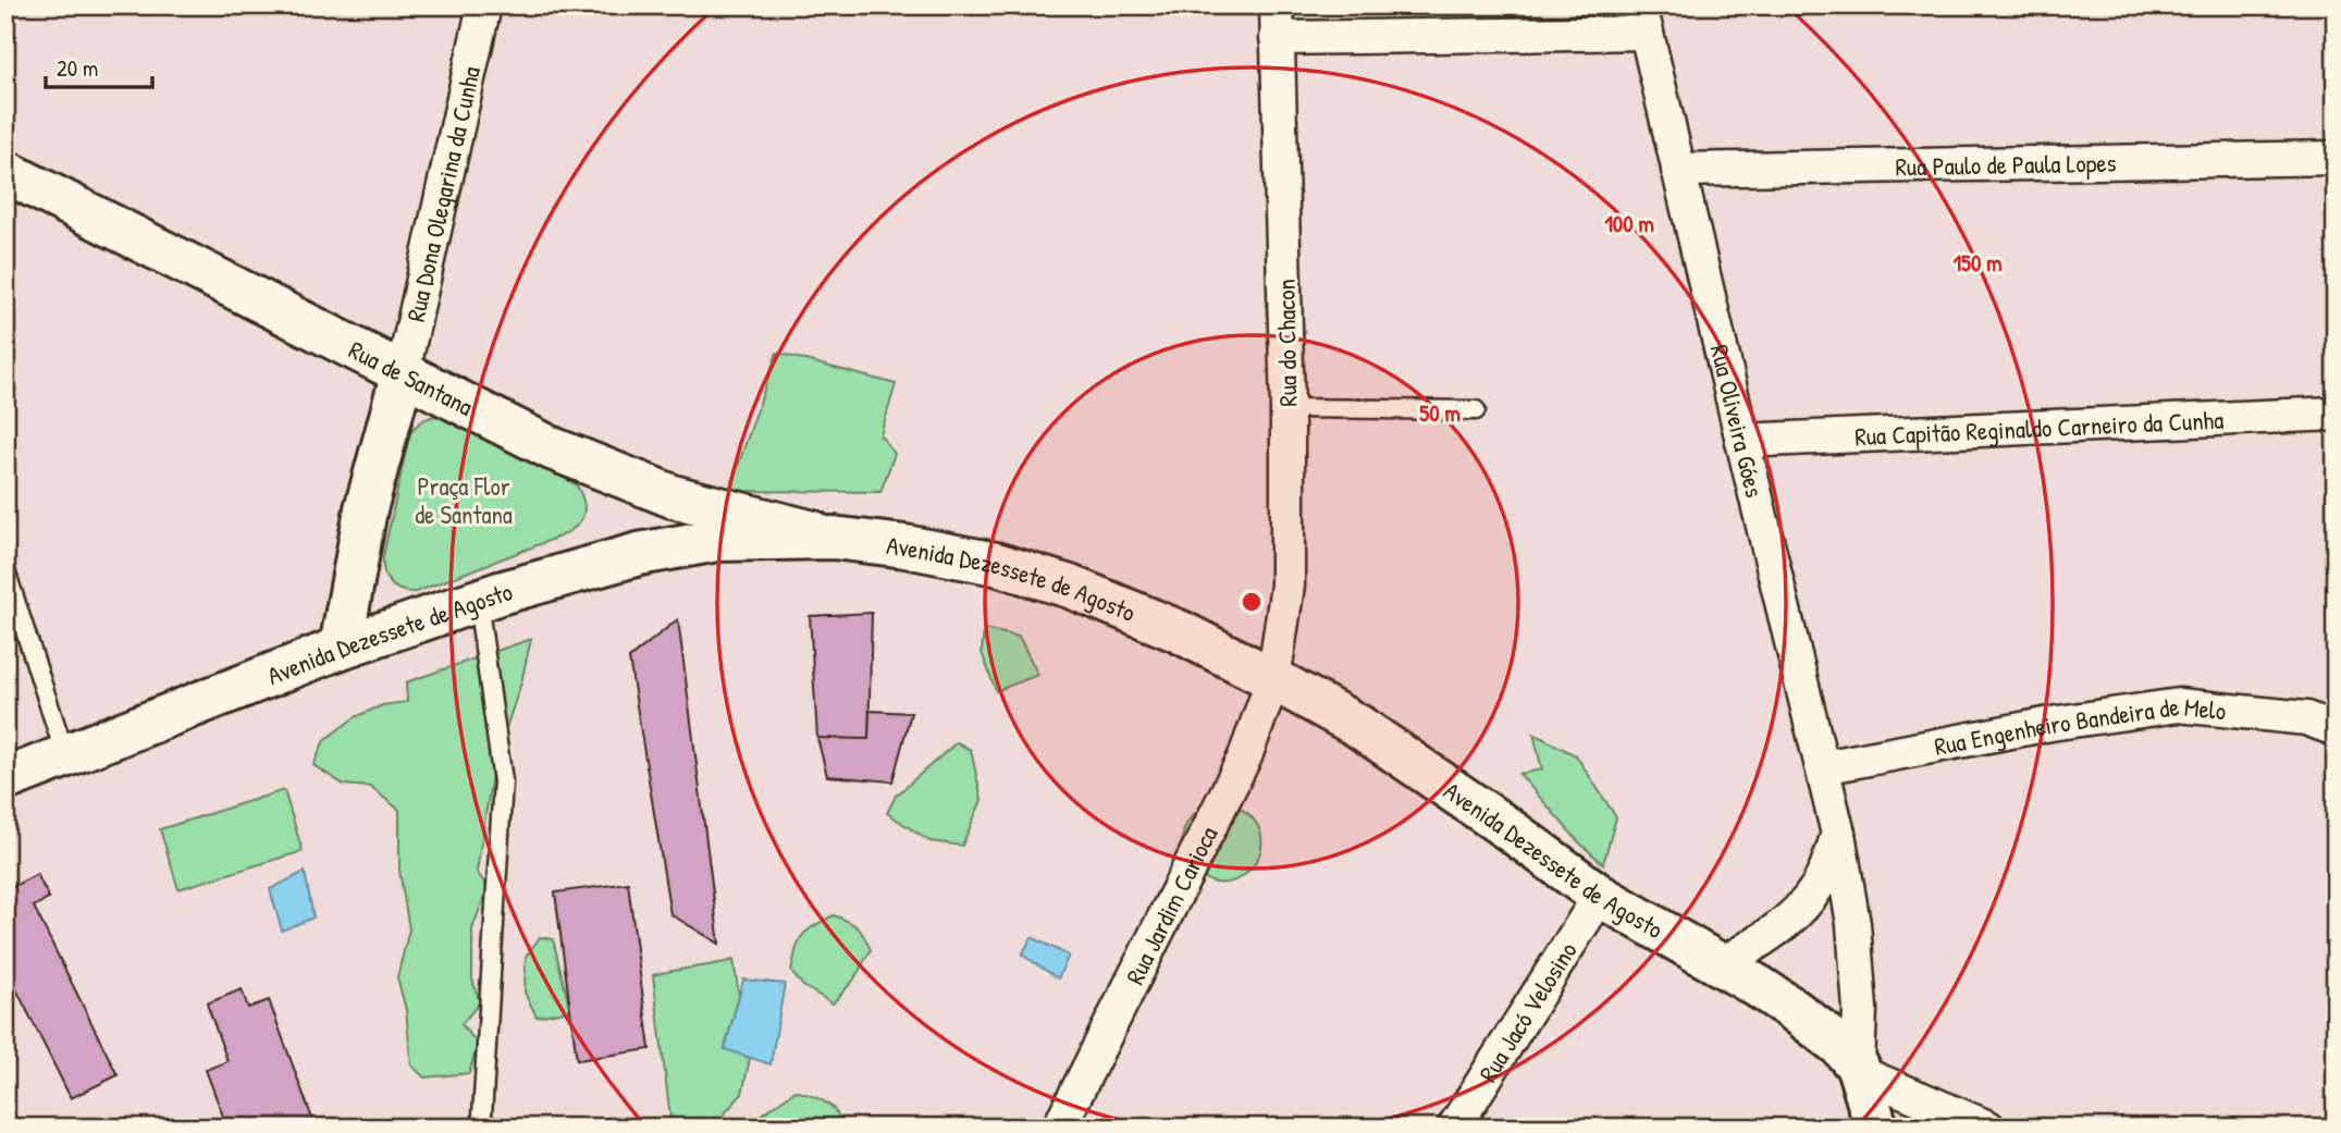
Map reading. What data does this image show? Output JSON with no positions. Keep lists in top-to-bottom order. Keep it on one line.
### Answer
{"streets":{"main road":["Rua Dona Olegarina da Cunha","Rua de Santana","Avenida Dezessete de Agosto"],"street":["Rua Paulo de Paula Lopes","Rua do Chacon","Rua Oliveira Góes","Rua Capitão Reginaldo Carneiro da Cunha","Rua Engenheiro Bandeira de Melo","Rua Jardim Carioca","Rua Jacó Velosino"]},"crossings":[["Rua Paulo de Paula Lopes","Rua Oliveira Góes"],["Rua Dona Olegarina da Cunha","Rua de Santana"],["Rua Dona Olegarina da Cunha","Avenida Dezessete de Agosto"],["Rua do Chacon","Avenida Dezessete de Agosto"],["Rua do Chacon","Rua Jardim Carioca"],["Rua de Santana","Avenida Dezessete de Agosto"],["Rua Oliveira Góes","Rua Capitão Reginaldo Carneiro da Cunha"],["Rua Oliveira Góes","Avenida Dezessete de Agosto"],["Rua Oliveira Góes","Rua Engenheiro Bandeira de Melo"],["Avenida Dezessete de Agosto","Rua Jardim Carioca"],["Avenida Dezessete de Agosto","Rua Jacó Velosino"]],"parks":["Praça Flor de Santana"],"scale_bar":"20 m","rings":["100 m","150 m","50 m"]}
